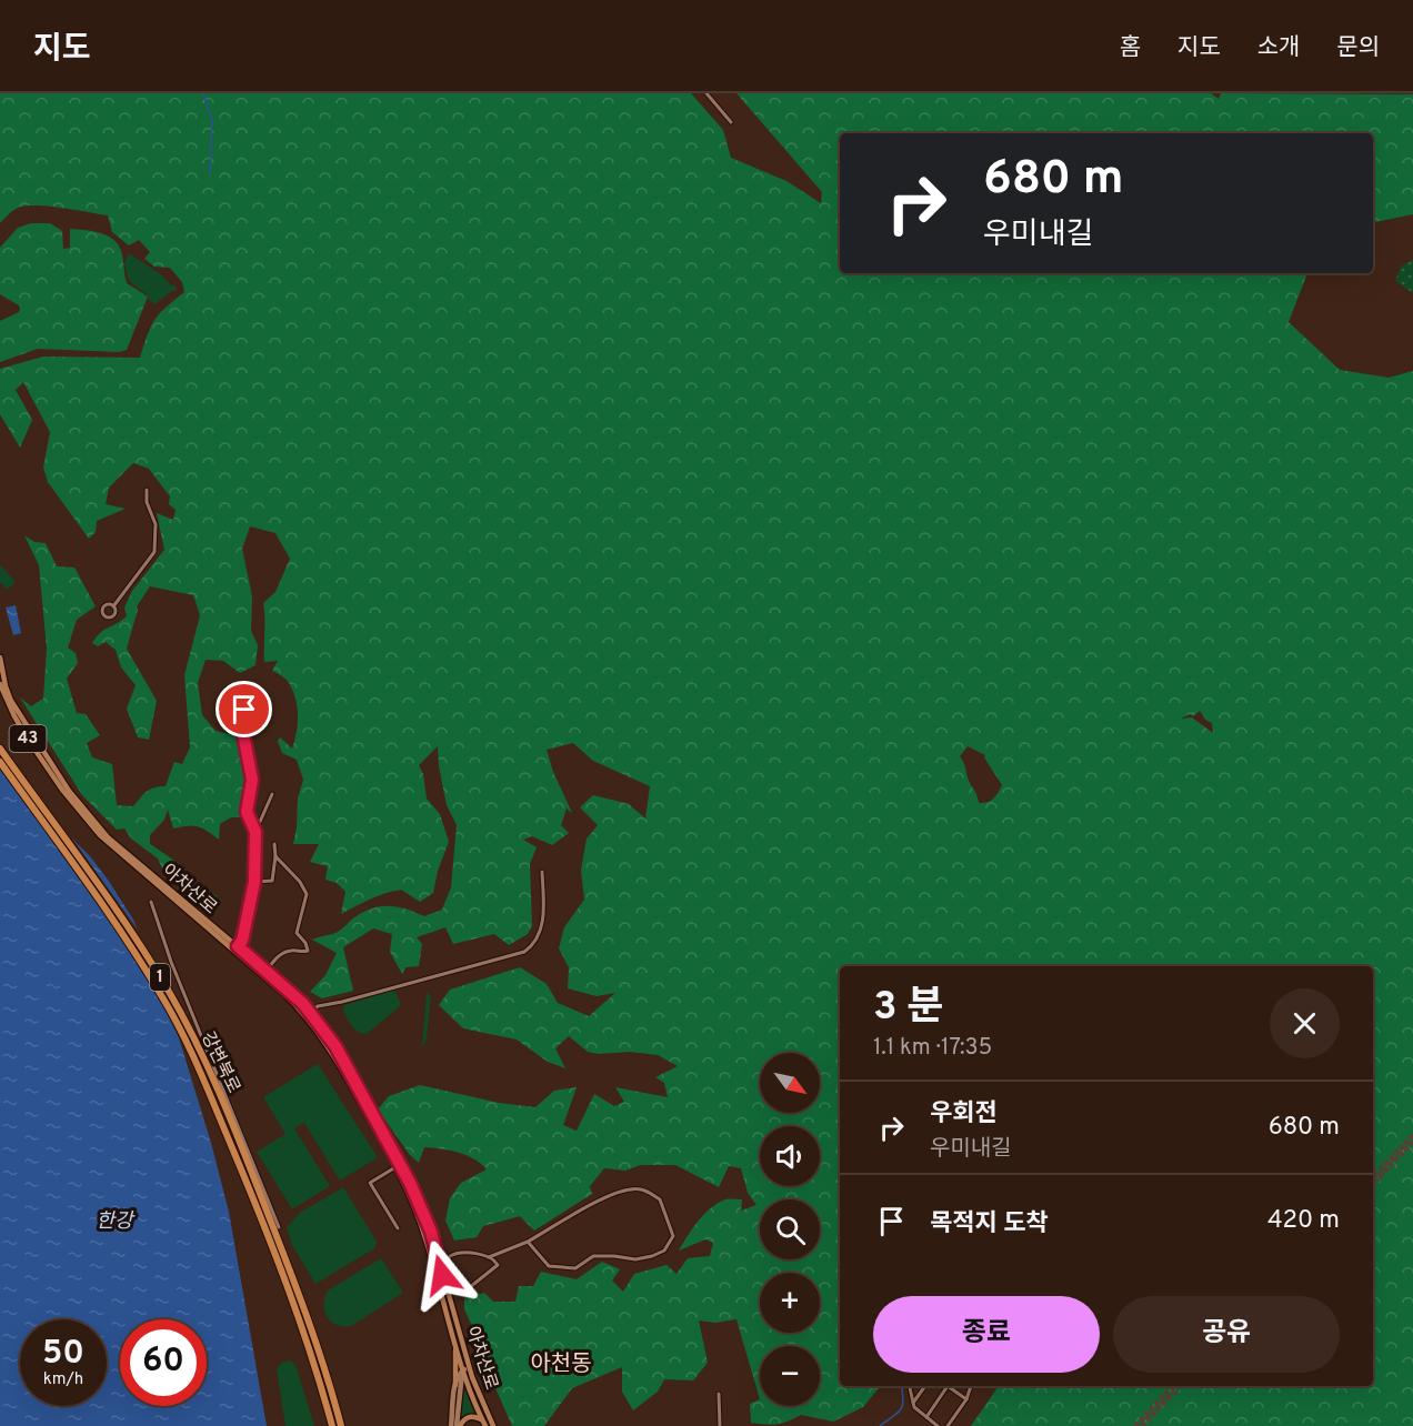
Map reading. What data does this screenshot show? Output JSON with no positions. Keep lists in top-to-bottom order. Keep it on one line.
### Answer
{"streets":{"highway":["1","강변북로"],"main road":["43","아차산로"]},"districts":["아천동"],"water":["한강"],"north":"bottom right","page":{"header":"지도","nav":["홈","지도","소개","문의"],"turn":["680 m","우미내길"],"heading":["3 분","1.1 km · 17:35"],"map_buttons":["+","−"],"list":[{"name":"우회전","note":"우미내길","value":"680 m"},{"name":"목적지 도착","value":"420 m"}],"buttons":["종료","공유"],"speed":"50 km/h","limit":"60"}}
